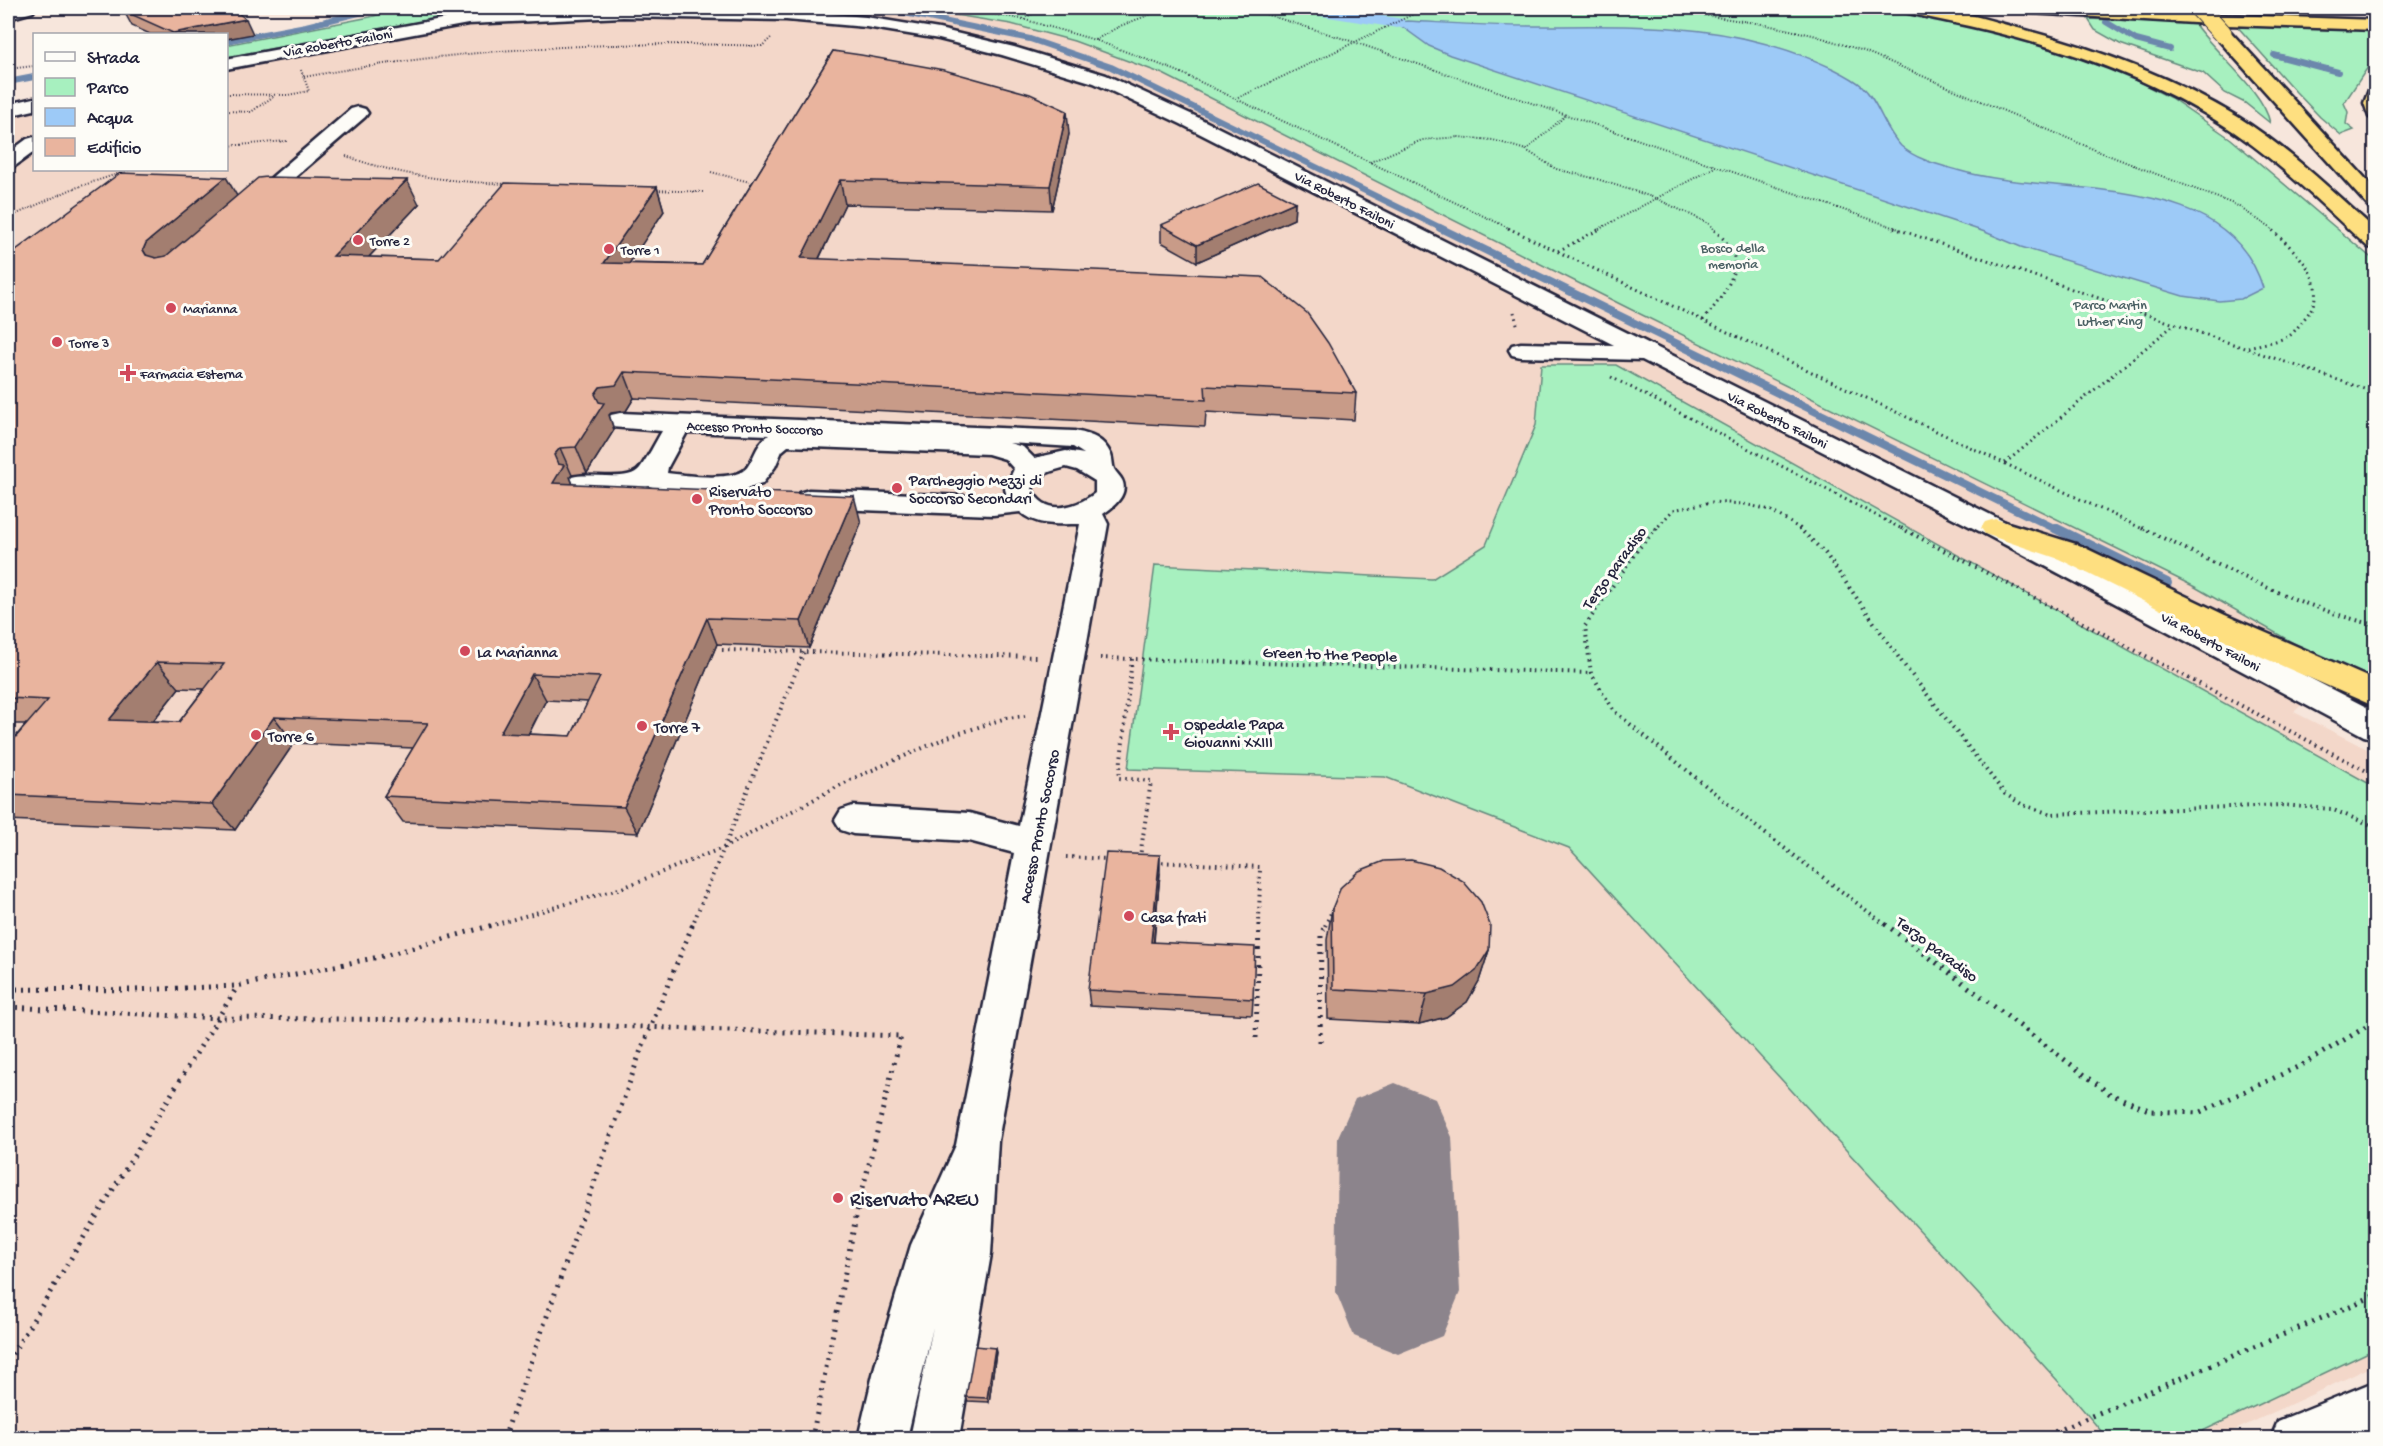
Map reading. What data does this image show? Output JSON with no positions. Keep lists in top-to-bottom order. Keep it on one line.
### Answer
{"streets":{"street":["Via Roberto Failoni","Accesso Pronto Soccorso"],"path":["Terzo paradiso","Green to the People"]},"crossings":[["Accesso Pronto Soccorso","Green to the People"],["Terzo paradiso","Green to the People"]],"parks":["Bosco della memoria","Parco Martin Luther King"],"places":{"other":["Torre 2","Torre 1","Marianna","Torre 3","Parcheggio Mezzi di Soccorso Secondari","Riservato Pronto Soccorso","La Marianna","Torre 7","Torre 6","Casa frati","Riservato AREU"],"health":["Farmacia Esterna","Ospedale Papa Giovanni XXIII"]},"legend":["Strada","Parco","Acqua","Edificio"]}
